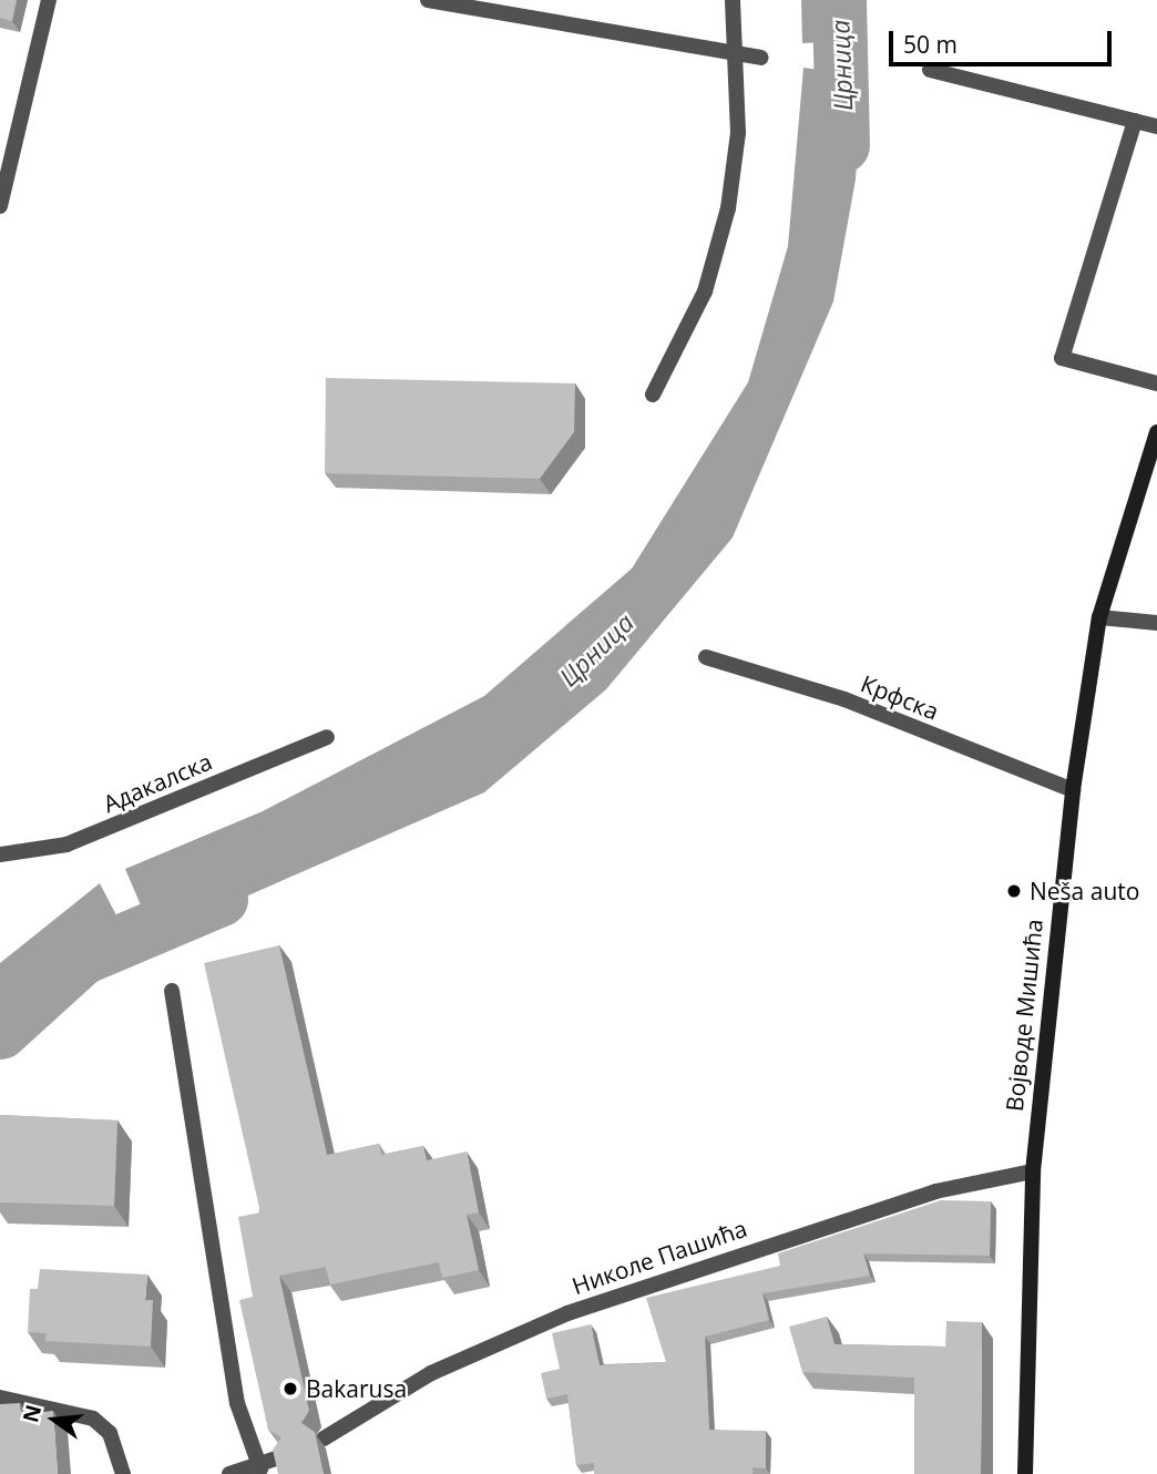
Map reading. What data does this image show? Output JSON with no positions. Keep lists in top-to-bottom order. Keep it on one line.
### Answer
{"streets":{"main road":["Војводе Мишића"],"street":["Крфска","Адакалска","Николе Пашића"]},"crossings":[["Крфска","Војводе Мишића"],["Војводе Мишића","Николе Пашића"]],"water":["Црница"],"places":["Neša auto","Bakarusa"],"scale_bar":"50 m","north":"left"}
